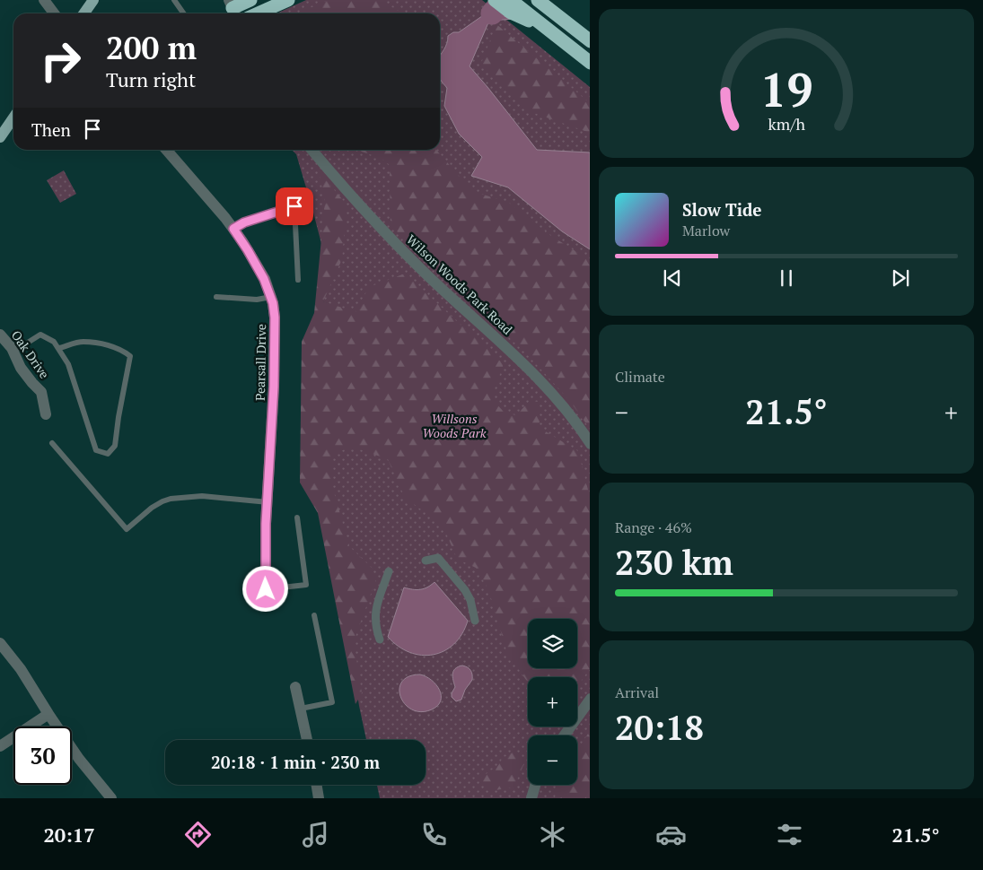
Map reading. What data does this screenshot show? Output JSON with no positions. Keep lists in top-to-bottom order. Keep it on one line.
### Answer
{"streets":{"street":["Wilson Woods Park Road","Oak Drive","Pearsall Drive"]},"parks":["Willsons Woods Park"],"page":{"turn":["200 m","Turn right"],"then":"Then","song":["Slow Tide","Marlow"],"tile":["Climate",["Range · 46%","230 km"],["Arrival","20:18"]],"heat":["−","21.5°","+"],"map_buttons":["+","−"],"limit":"30","trip":"20:18 · 1 min · 230 m","tabs":["20:17","21.5°"],"gauge":["19","km/h"]}}
